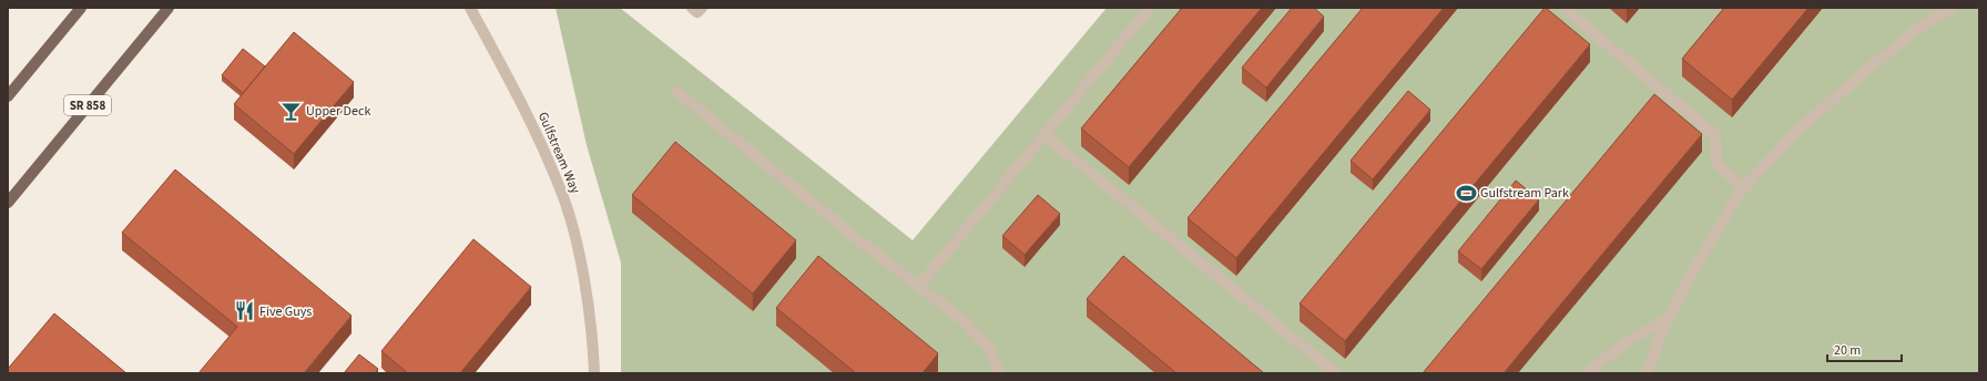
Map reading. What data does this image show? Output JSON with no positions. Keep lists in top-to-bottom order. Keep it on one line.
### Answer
{"streets":{"main road":["SR 858"],"street":["Gulfstream Way"]},"places":{"bar":["Upper Deck"],"sports":["Gulfstream Park"],"restaurant":["Five Guys"]},"scale_bar":"20 m"}
